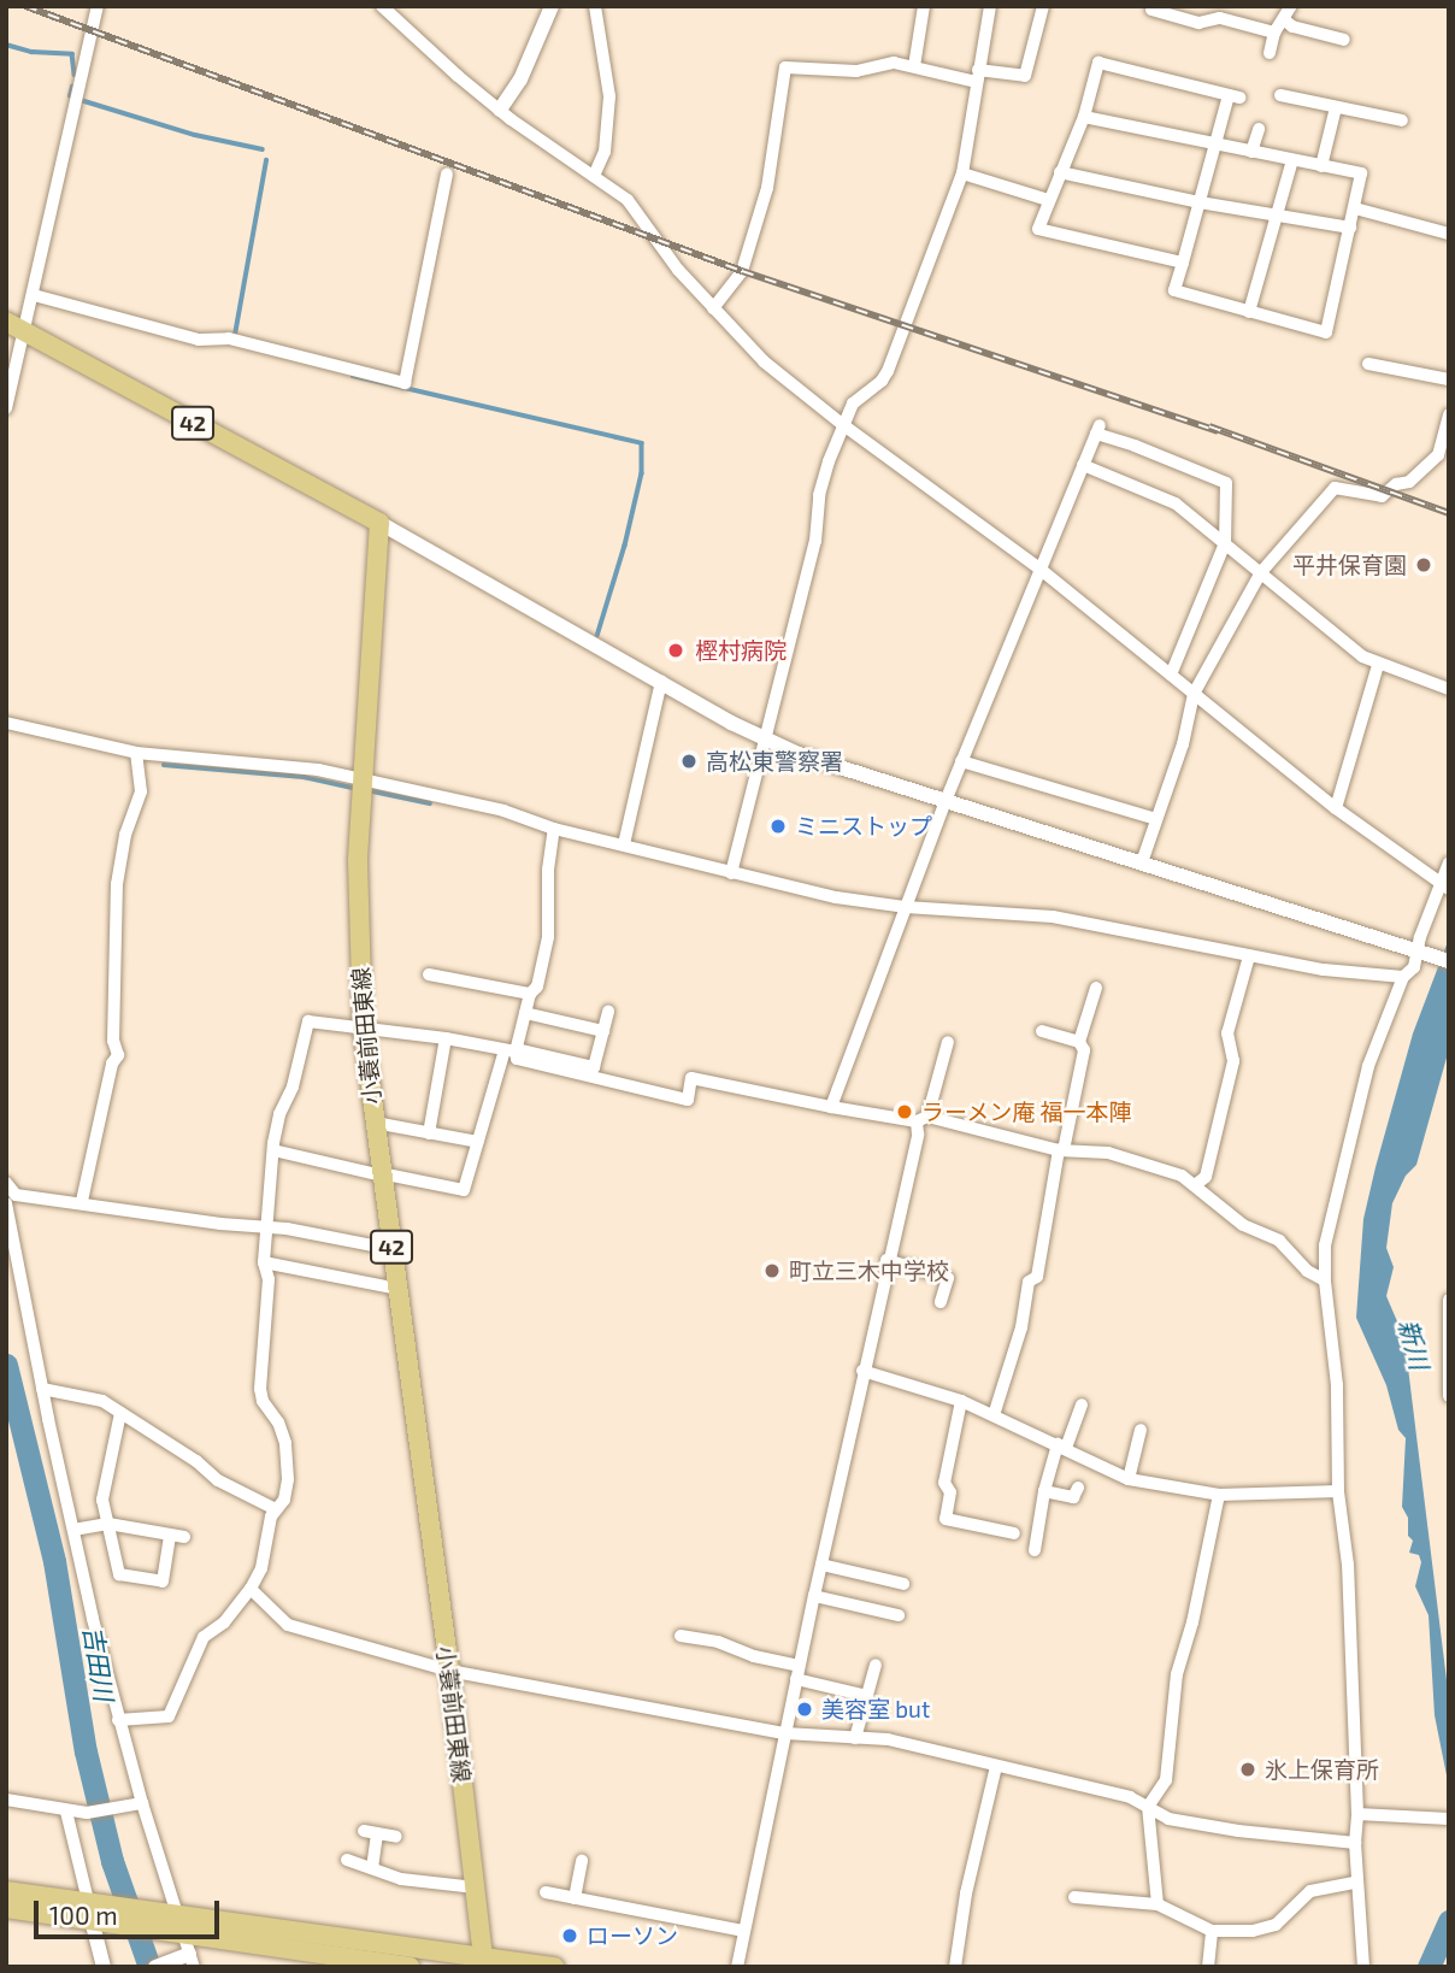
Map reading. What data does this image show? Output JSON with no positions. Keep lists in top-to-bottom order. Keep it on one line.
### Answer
{"streets":{"main road":["42","小蓑前田東線"]},"crossings":[["42","小蓑前田東線"]],"water":["新川","吉田川"],"places":["平井保育園","樫村病院","高松東警察署","ミニストップ","ラーメン庵 福一本陣","町立三木中学校","美容室 but","氷上保育所","ローソン"],"scale_bar":"100 m"}
